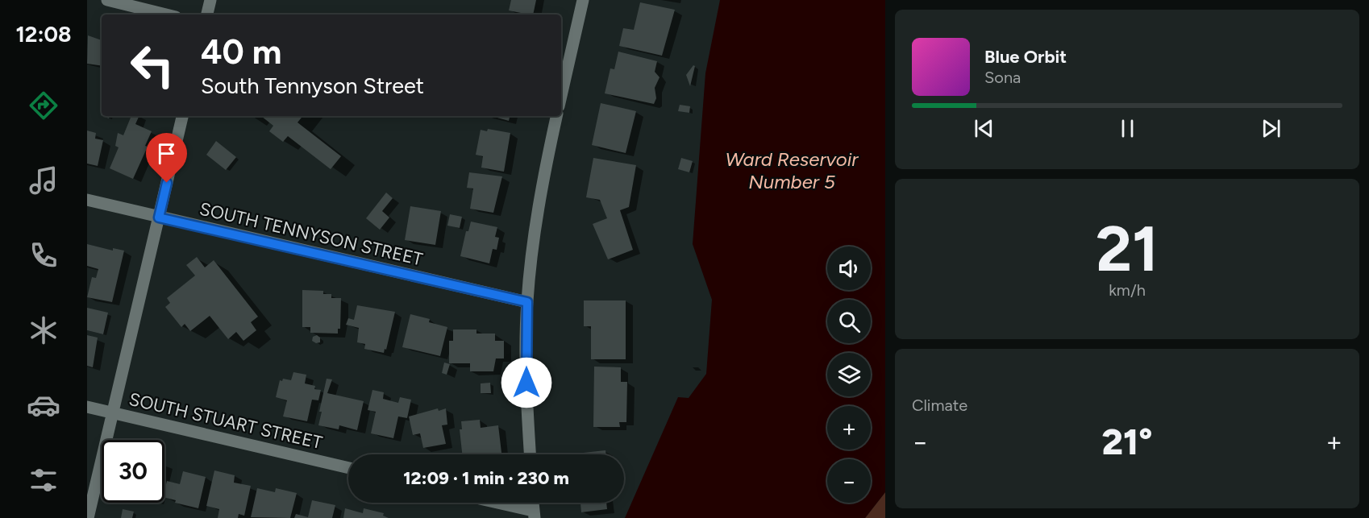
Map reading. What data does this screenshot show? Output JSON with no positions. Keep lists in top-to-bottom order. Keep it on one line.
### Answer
{"streets":{"street":["SOUTH TENNYSON STREET","SOUTH STUART STREET"]},"water":["Ward Reservoir Number 5"],"page":{"tabs":"12:08","turn":["40 m","South Tennyson Street"],"song":["Blue Orbit","Sona"],"tile":[["21","km/h"],"Climate"],"map_buttons":["+","−"],"heat":["−","21°","+"],"limit":"30","trip":"12:09 · 1 min · 230 m"}}
